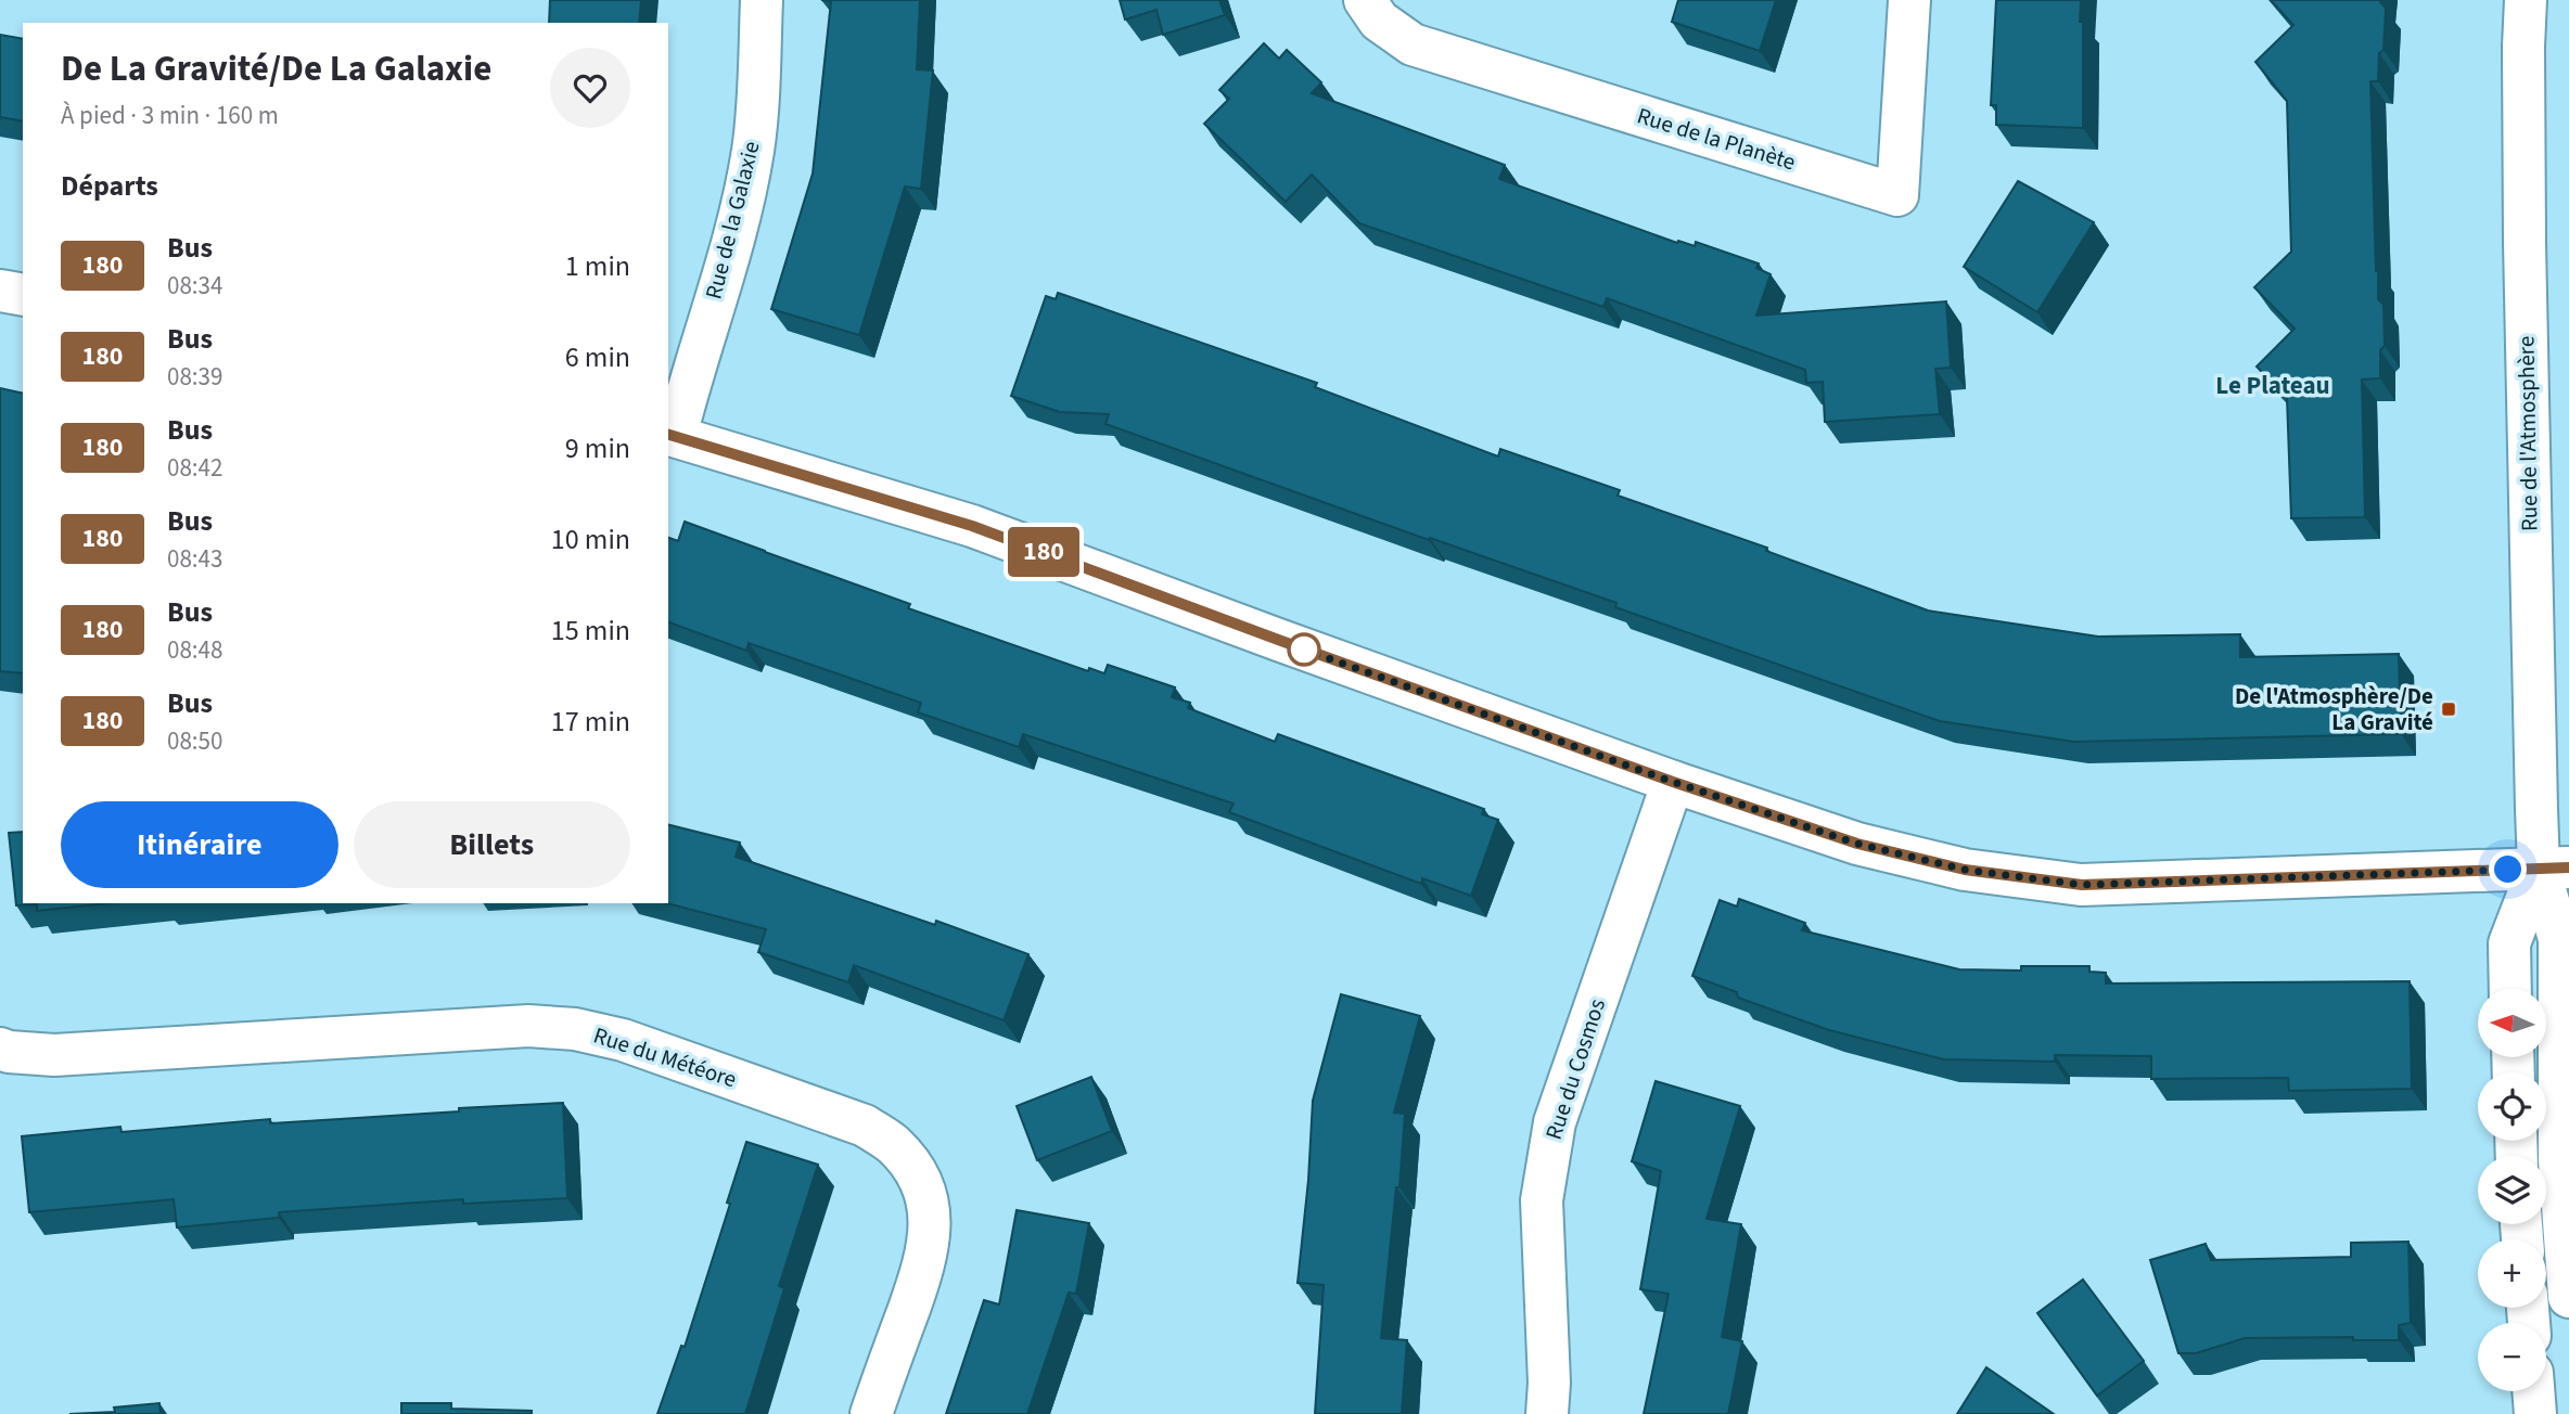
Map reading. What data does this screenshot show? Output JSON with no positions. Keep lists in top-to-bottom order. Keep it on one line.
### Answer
{"streets":{"street":["Rue de la Planète","Rue de la Galaxie","Rue de l'Atmosphère","Rue du Météore","Rue du Cosmos"]},"districts":["Le Plateau"],"places":{"transit":["De l'Atmosphère/De La Gravité"]},"lines":["bus line 180"],"north":"left","page":{"on_map":"180","heading":[["De La Gravité/De La Galaxie","À pied · 3 min · 160 m"],"Départs"],"list":[{"mark":"180","name":"Bus","note":"08:34","value":"1 min"},{"mark":"180","name":"Bus","note":"08:39","value":"6 min"},{"mark":"180","name":"Bus","note":"08:42","value":"9 min"},{"mark":"180","name":"Bus","note":"08:43","value":"10 min"},{"mark":"180","name":"Bus","note":"08:48","value":"15 min"},{"mark":"180","name":"Bus","note":"08:50","value":"17 min"}],"buttons":["Itinéraire","Billets"],"map_buttons":["+","−"]}}
